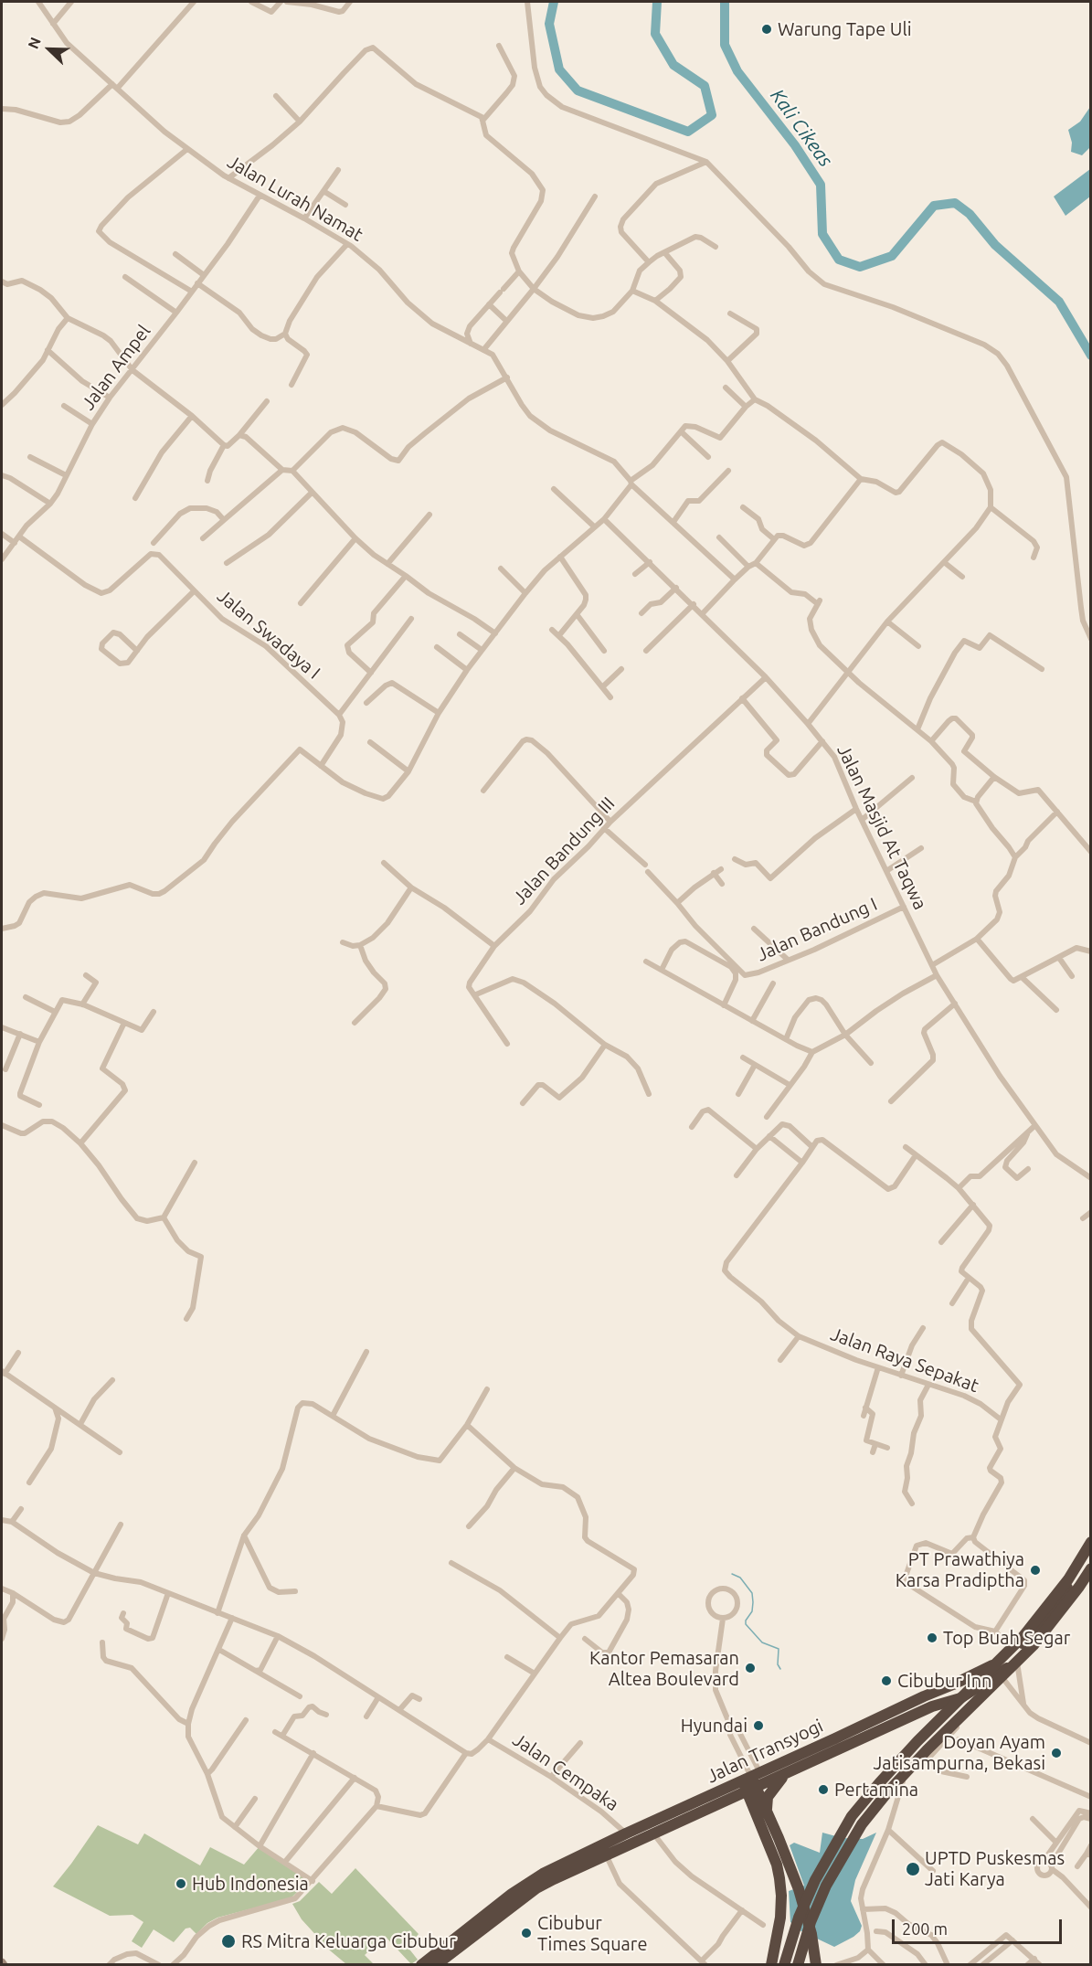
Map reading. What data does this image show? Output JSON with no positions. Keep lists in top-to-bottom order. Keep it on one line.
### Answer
{"streets":{"highway":["Jalan Transyogi"],"street":["Jalan Lurah Namat","Jalan Ampel","Jalan Swadaya I","Jalan Masjid At Taqwa","Jalan Bandung III","Jalan Bandung I","Jalan Raya Sepakat","Jalan Cempaka"]},"crossings":[["Jalan Lurah Namat","Jalan Ampel"],["Jalan Ampel","Jalan Swadaya I"],["Jalan Masjid At Taqwa","Jalan Bandung III"],["Jalan Masjid At Taqwa","Jalan Bandung I"],["Jalan Transyogi","Jalan Cempaka"]],"water":["Kali Cikeas"],"places":["Warung Tape Uli","PT Prawathiya Karsa Pradiptha","Top Buah Segar","Kantor Pemasaran Altea Boulevard","Cibubur Inn","Hyundai","Doyan Ayam Jatisampurna, Bekasi","Pertamina","UPTD Puskesmas Jati Karya","Hub Indonesia","Cibubur Times Square","RS Mitra Keluarga Cibubur"],"scale_bar":"200 m","north":"top left"}
